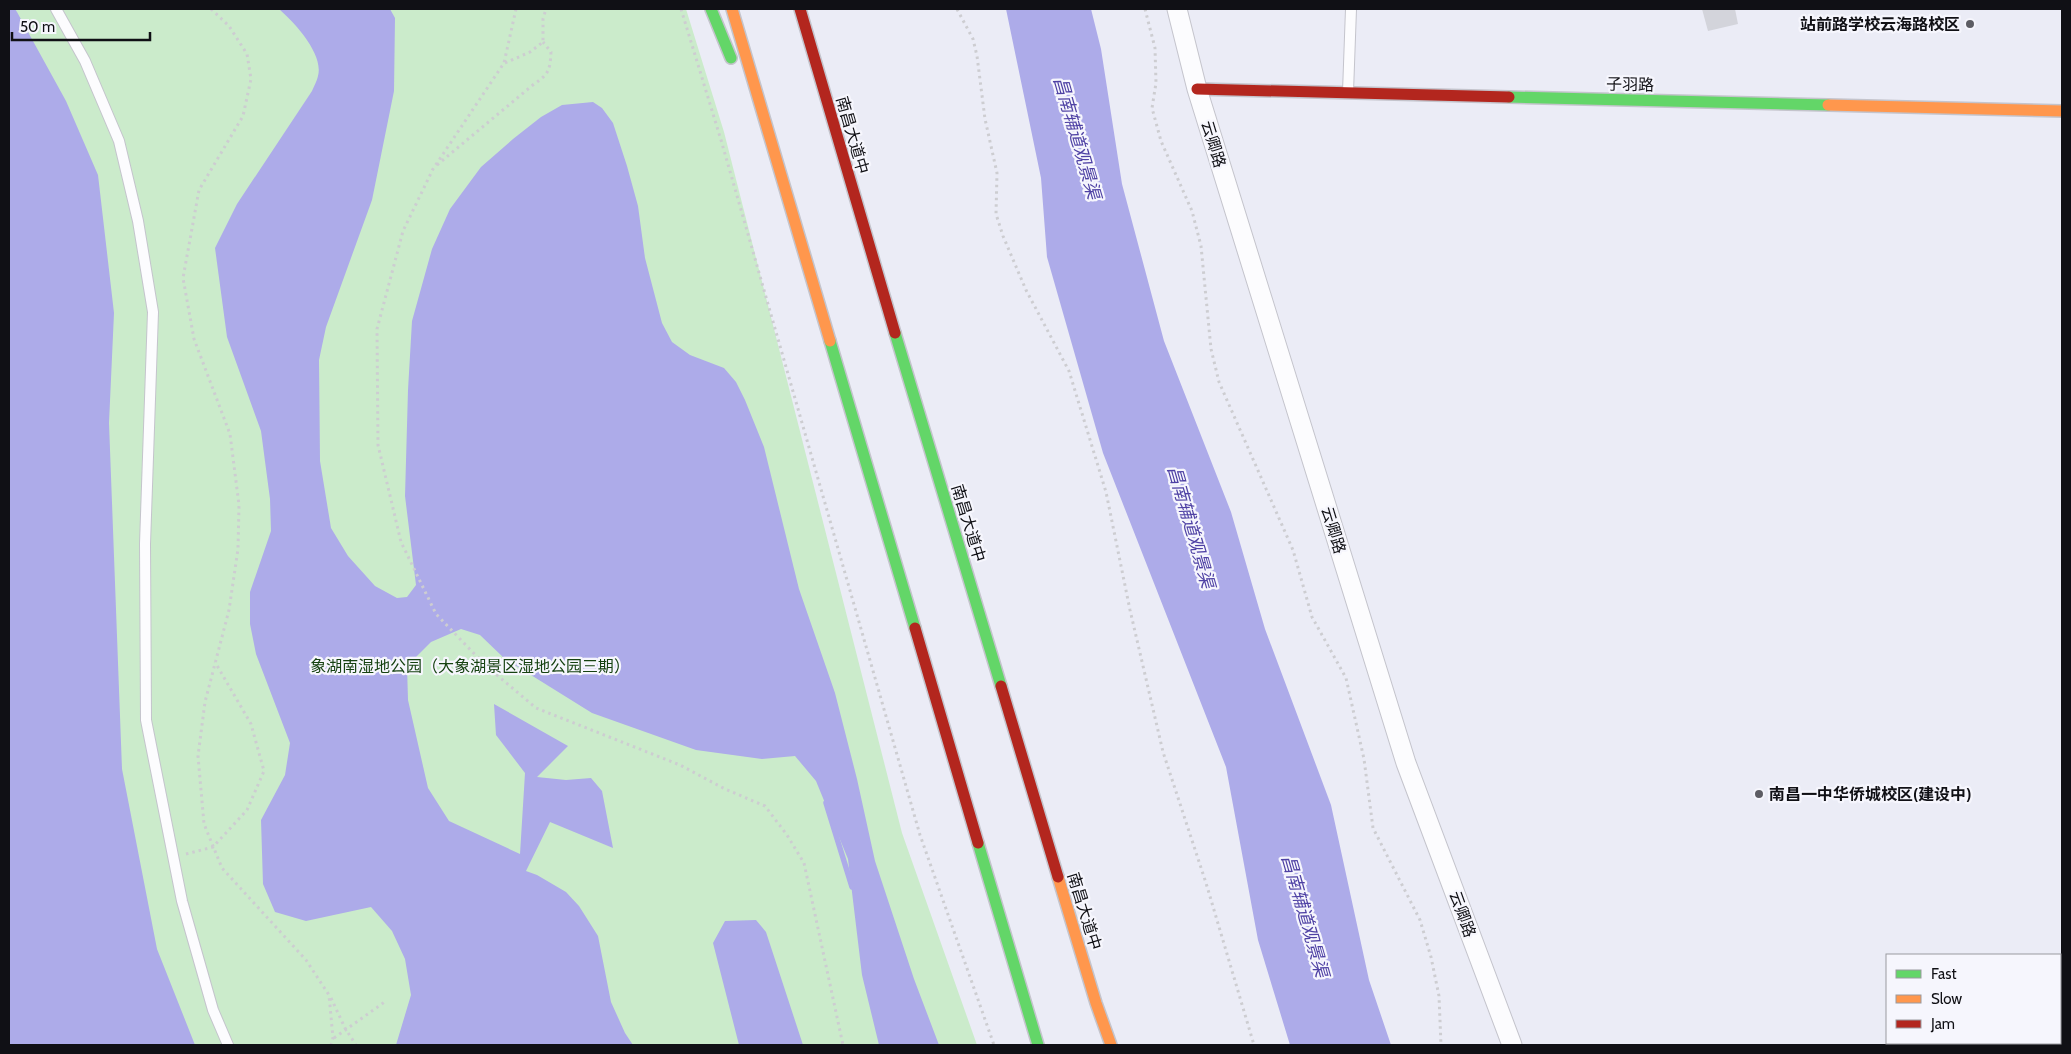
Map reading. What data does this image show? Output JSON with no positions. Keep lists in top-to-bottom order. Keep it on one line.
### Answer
{"streets":{"main road":["子羽路","南昌大道中"],"street":["云卿路"]},"crossings":[["子羽路","云卿路"]],"water":["昌南辅道观景渠"],"parks":["象湖南湿地公园（大象湖景区湿地公园三期）"],"places":["站前路学校云海路校区","南昌一中华侨城校区(建设中)"],"legend":["Fast","Slow","Jam"],"scale_bar":"50 m"}
